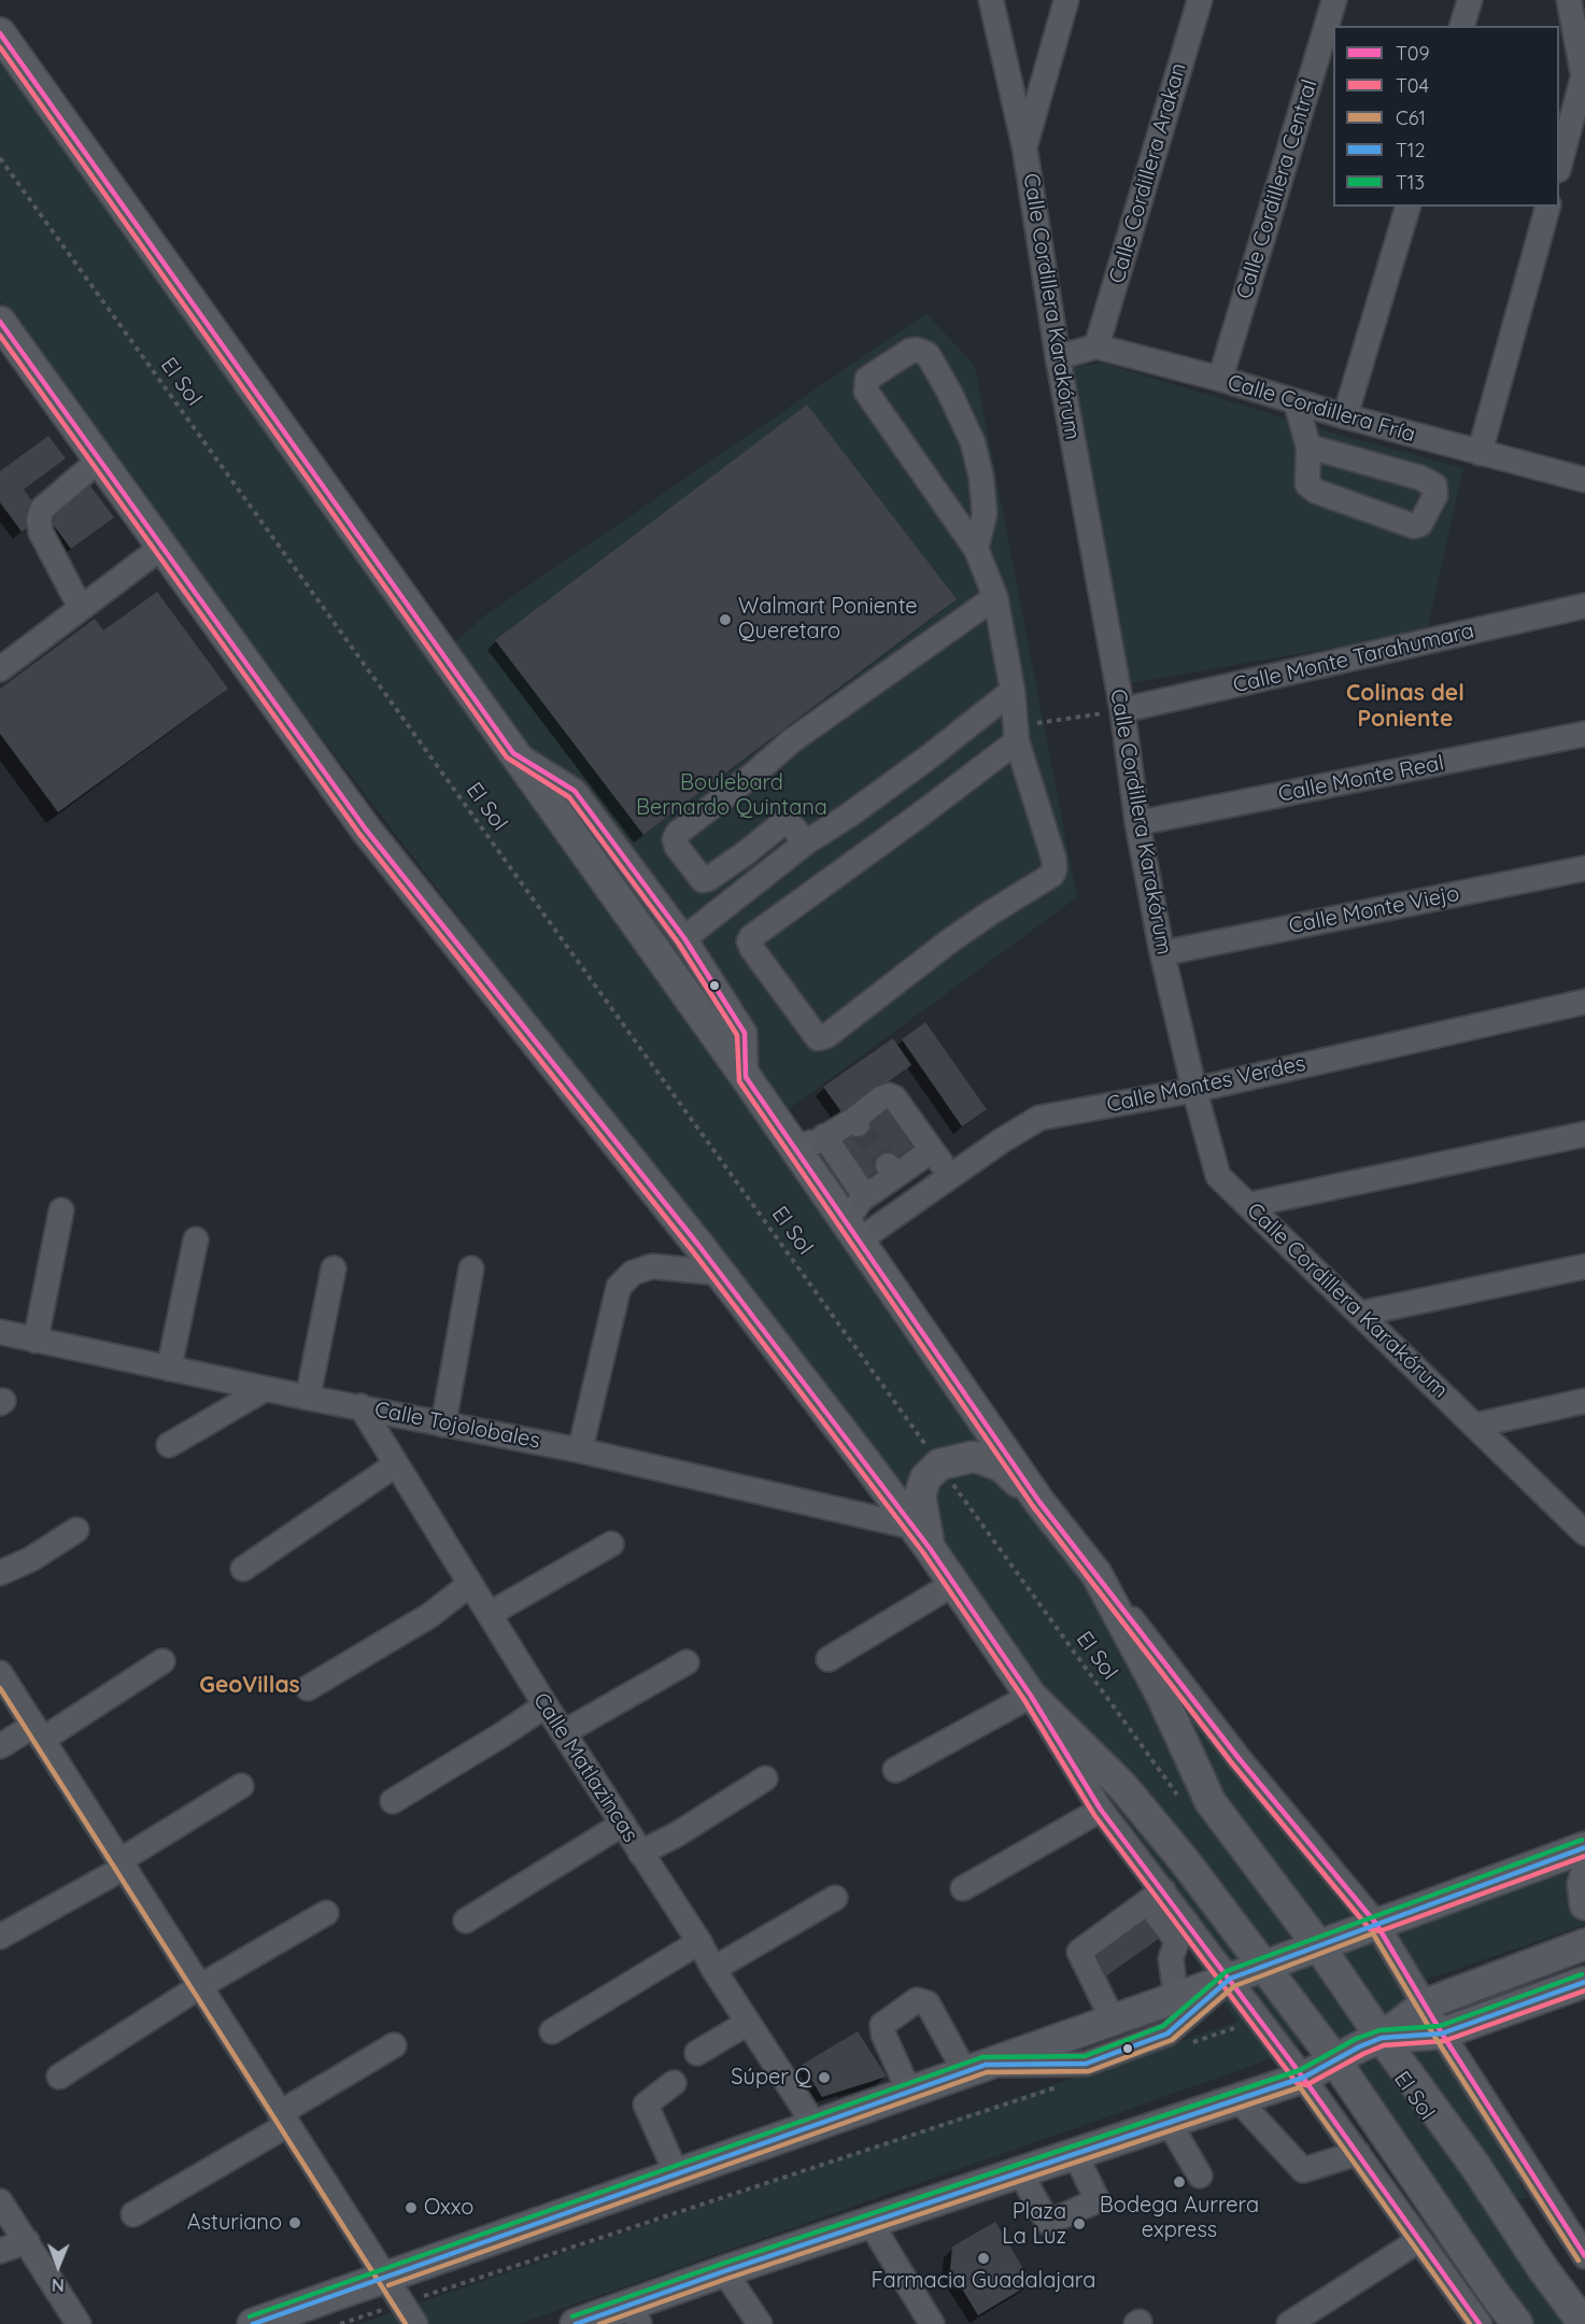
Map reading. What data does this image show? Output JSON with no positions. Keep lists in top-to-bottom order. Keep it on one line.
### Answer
{"streets":{"street":["Calle Cordillera Arakan","Calle Cordillera Central","Calle Cordillera Karakórum","Calle Cordillera Fría","Calle Monte Tarahumara","Calle Monte Real","Calle Monte Viejo","Calle Montes Verdes","Calle Tojolobales","Calle Matlazincas"],"path":["El Sol"]},"crossings":[["Calle Cordillera Arakan","Calle Cordillera Fría"],["Calle Cordillera Central","Calle Cordillera Fría"],["Calle Cordillera Karakórum","Calle Monte Tarahumara"],["Calle Cordillera Karakórum","Calle Monte Real"],["Calle Cordillera Karakórum","Calle Monte Viejo"],["Calle Cordillera Karakórum","Calle Montes Verdes"],["Calle Tojolobales","Calle Matlazincas"]],"districts":["Colinas del Poniente","GeoVillas"],"parks":["Boulebard Bernardo Quintana"],"places":["Walmart Poniente Queretaro","Súper Q","Bodega Aurrera express","Oxxo","Asturiano","Plaza La Luz","Farmacia Guadalajara"],"lines":["transit line T09","transit line T04","transit line C61","transit line T13","transit line T12"],"legend":["T09","T04","C61","T12","T13"],"north":"bottom"}
